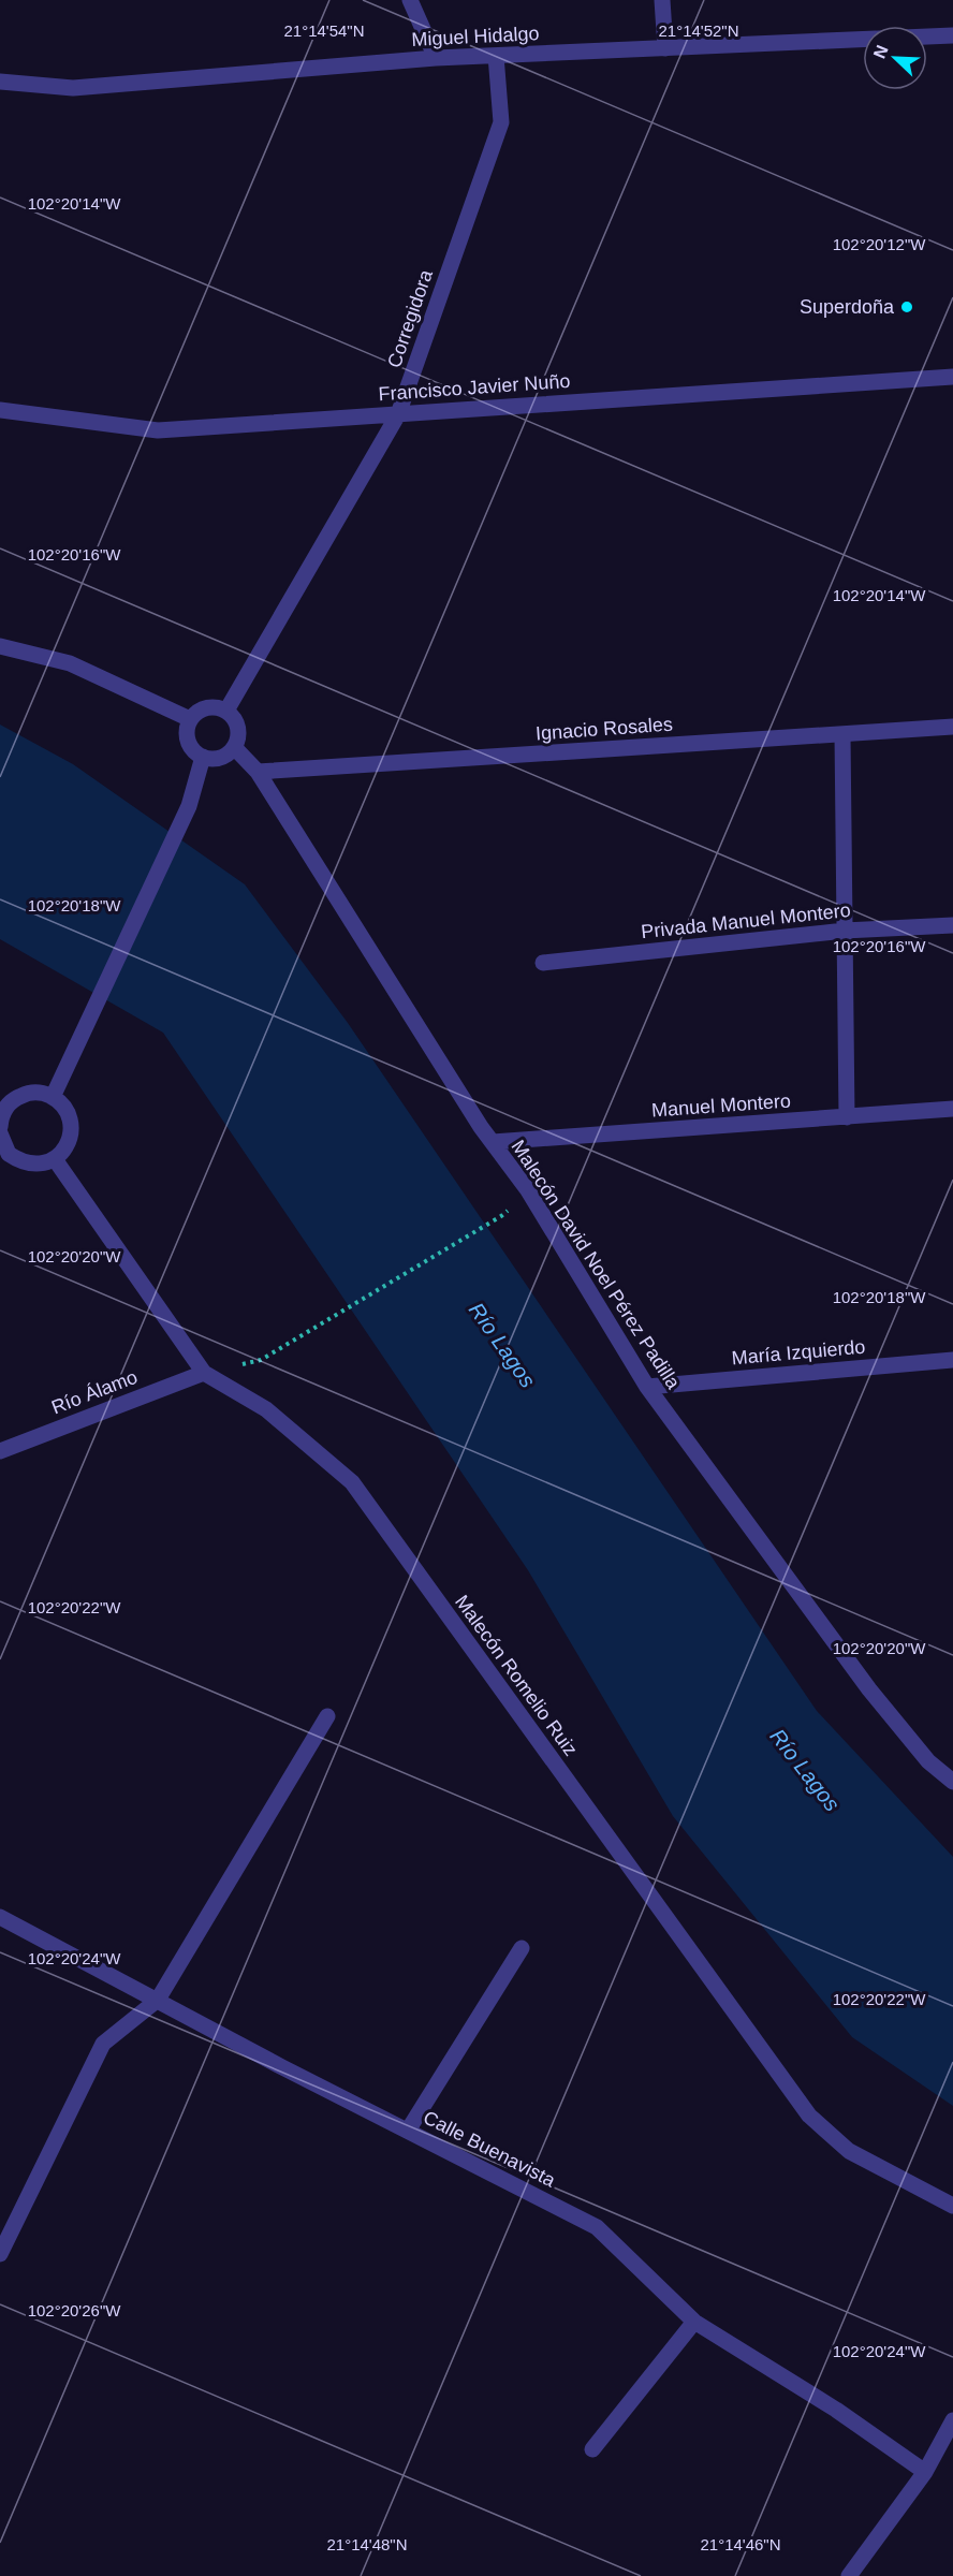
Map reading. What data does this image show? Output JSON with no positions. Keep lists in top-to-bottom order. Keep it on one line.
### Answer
{"streets":{"street":["Miguel Hidalgo","Corregidora","Francisco Javier Nuño","Ignacio Rosales","Privada Manuel Montero","Manuel Montero","Malecón David Noel Pérez Padilla","María Izquierdo","Río Álamo","Malecón Romelio Ruiz","Calle Buenavista"]},"crossings":[["Miguel Hidalgo","Corregidora"],["Corregidora","Francisco Javier Nuño"],["Corregidora","Malecón David Noel Pérez Padilla"],["Ignacio Rosales","Malecón David Noel Pérez Padilla"],["Manuel Montero","Malecón David Noel Pérez Padilla"],["Malecón David Noel Pérez Padilla","María Izquierdo"],["Río Álamo","Malecón Romelio Ruiz"]],"water":["Río Lagos"],"places":["Superdoña"],"north":"top left","coordinates":["21°14'54\"N","21°14'52\"N","102°20'14\"W","102°20'12\"W","102°20'16\"W","102°20'18\"W","102°20'20\"W","102°20'22\"W","102°20'24\"W","102°20'26\"W","21°14'48\"N","21°14'46\"N"]}
